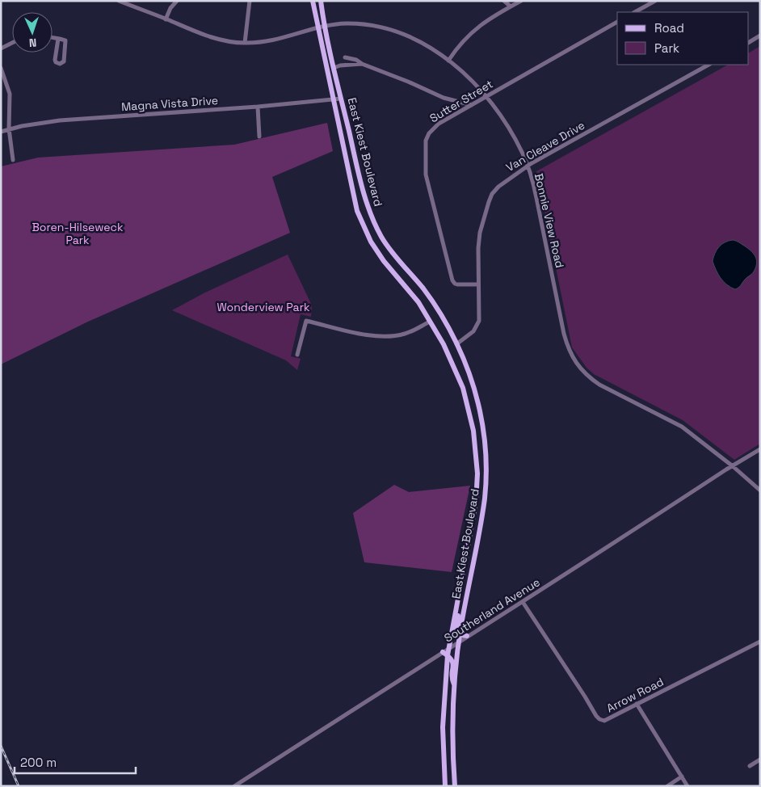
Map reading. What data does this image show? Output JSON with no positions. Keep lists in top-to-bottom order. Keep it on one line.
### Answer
{"streets":{"main road":["East Kiest Boulevard"],"street":["Sutter Street","Magna Vista Drive","Van Cleave Drive","Bonnie View Road","Southerland Avenue","Arrow Road"]},"crossings":[["Sutter Street","Van Cleave Drive"],["Sutter Street","Bonnie View Road"],["Magna Vista Drive","East Kiest Boulevard"],["Van Cleave Drive","East Kiest Boulevard"],["Van Cleave Drive","Bonnie View Road"],["East Kiest Boulevard","Bonnie View Road"],["East Kiest Boulevard","Southerland Avenue"],["Bonnie View Road","Southerland Avenue"],["Southerland Avenue","Arrow Road"]],"parks":["Boren-Hilseweck Park","Wonderview Park"],"legend":["Road","Park"],"scale_bar":"200 m","north":"bottom"}
